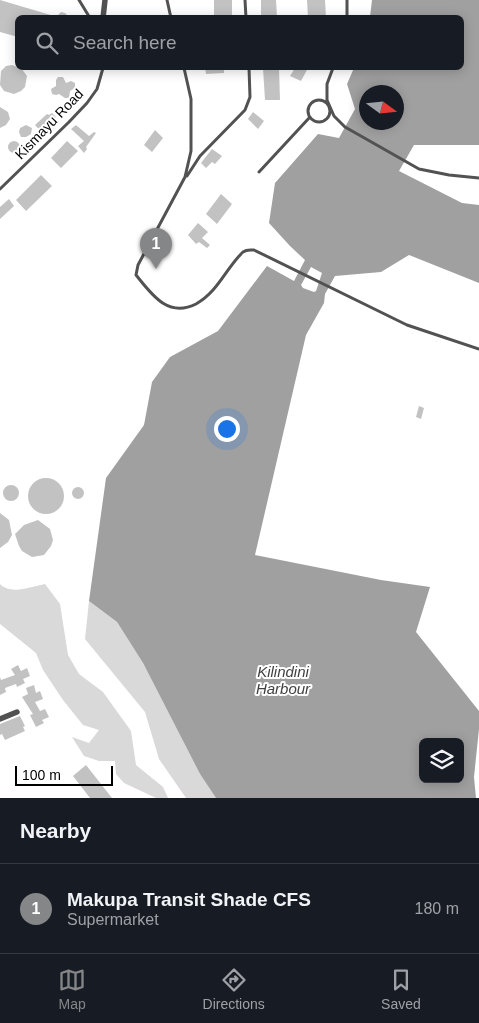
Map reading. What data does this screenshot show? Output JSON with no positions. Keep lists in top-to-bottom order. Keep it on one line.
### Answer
{"streets":{"lane":["Kismayu Road"]},"water":["Kilindini Harbour"],"scale_bar":"100 m","north":"right","page":{"search":"Search here","pins":"1","scale":"100 m","heading":"Nearby","list":[{"mark":"1","name":"Makupa Transit Shade CFS","note":"Supermarket","value":"180 m"}],"nav":["Map","Directions","Saved"]}}
